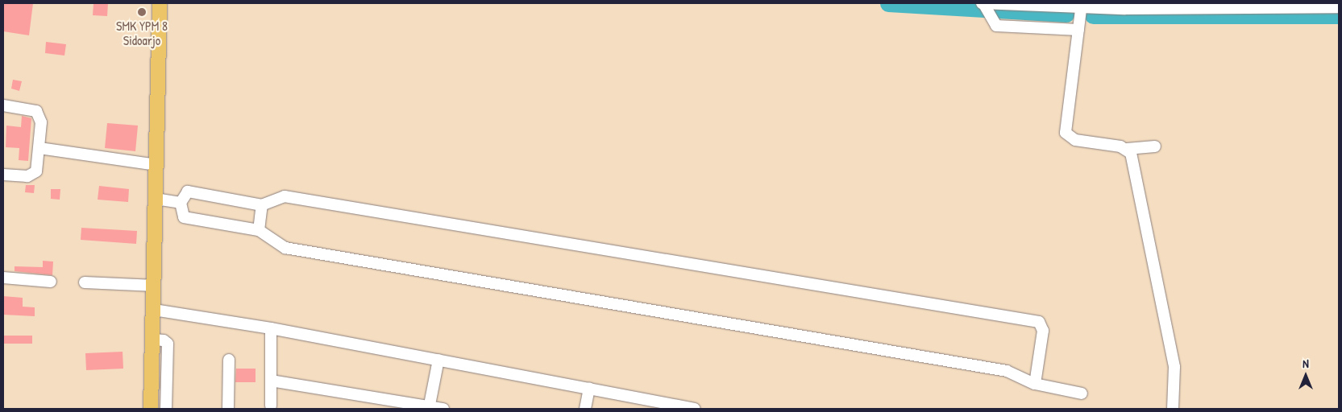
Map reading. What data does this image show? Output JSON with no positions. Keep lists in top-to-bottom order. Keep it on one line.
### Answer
{"places":["SMK YPM 8 Sidoarjo"],"north":"top"}
